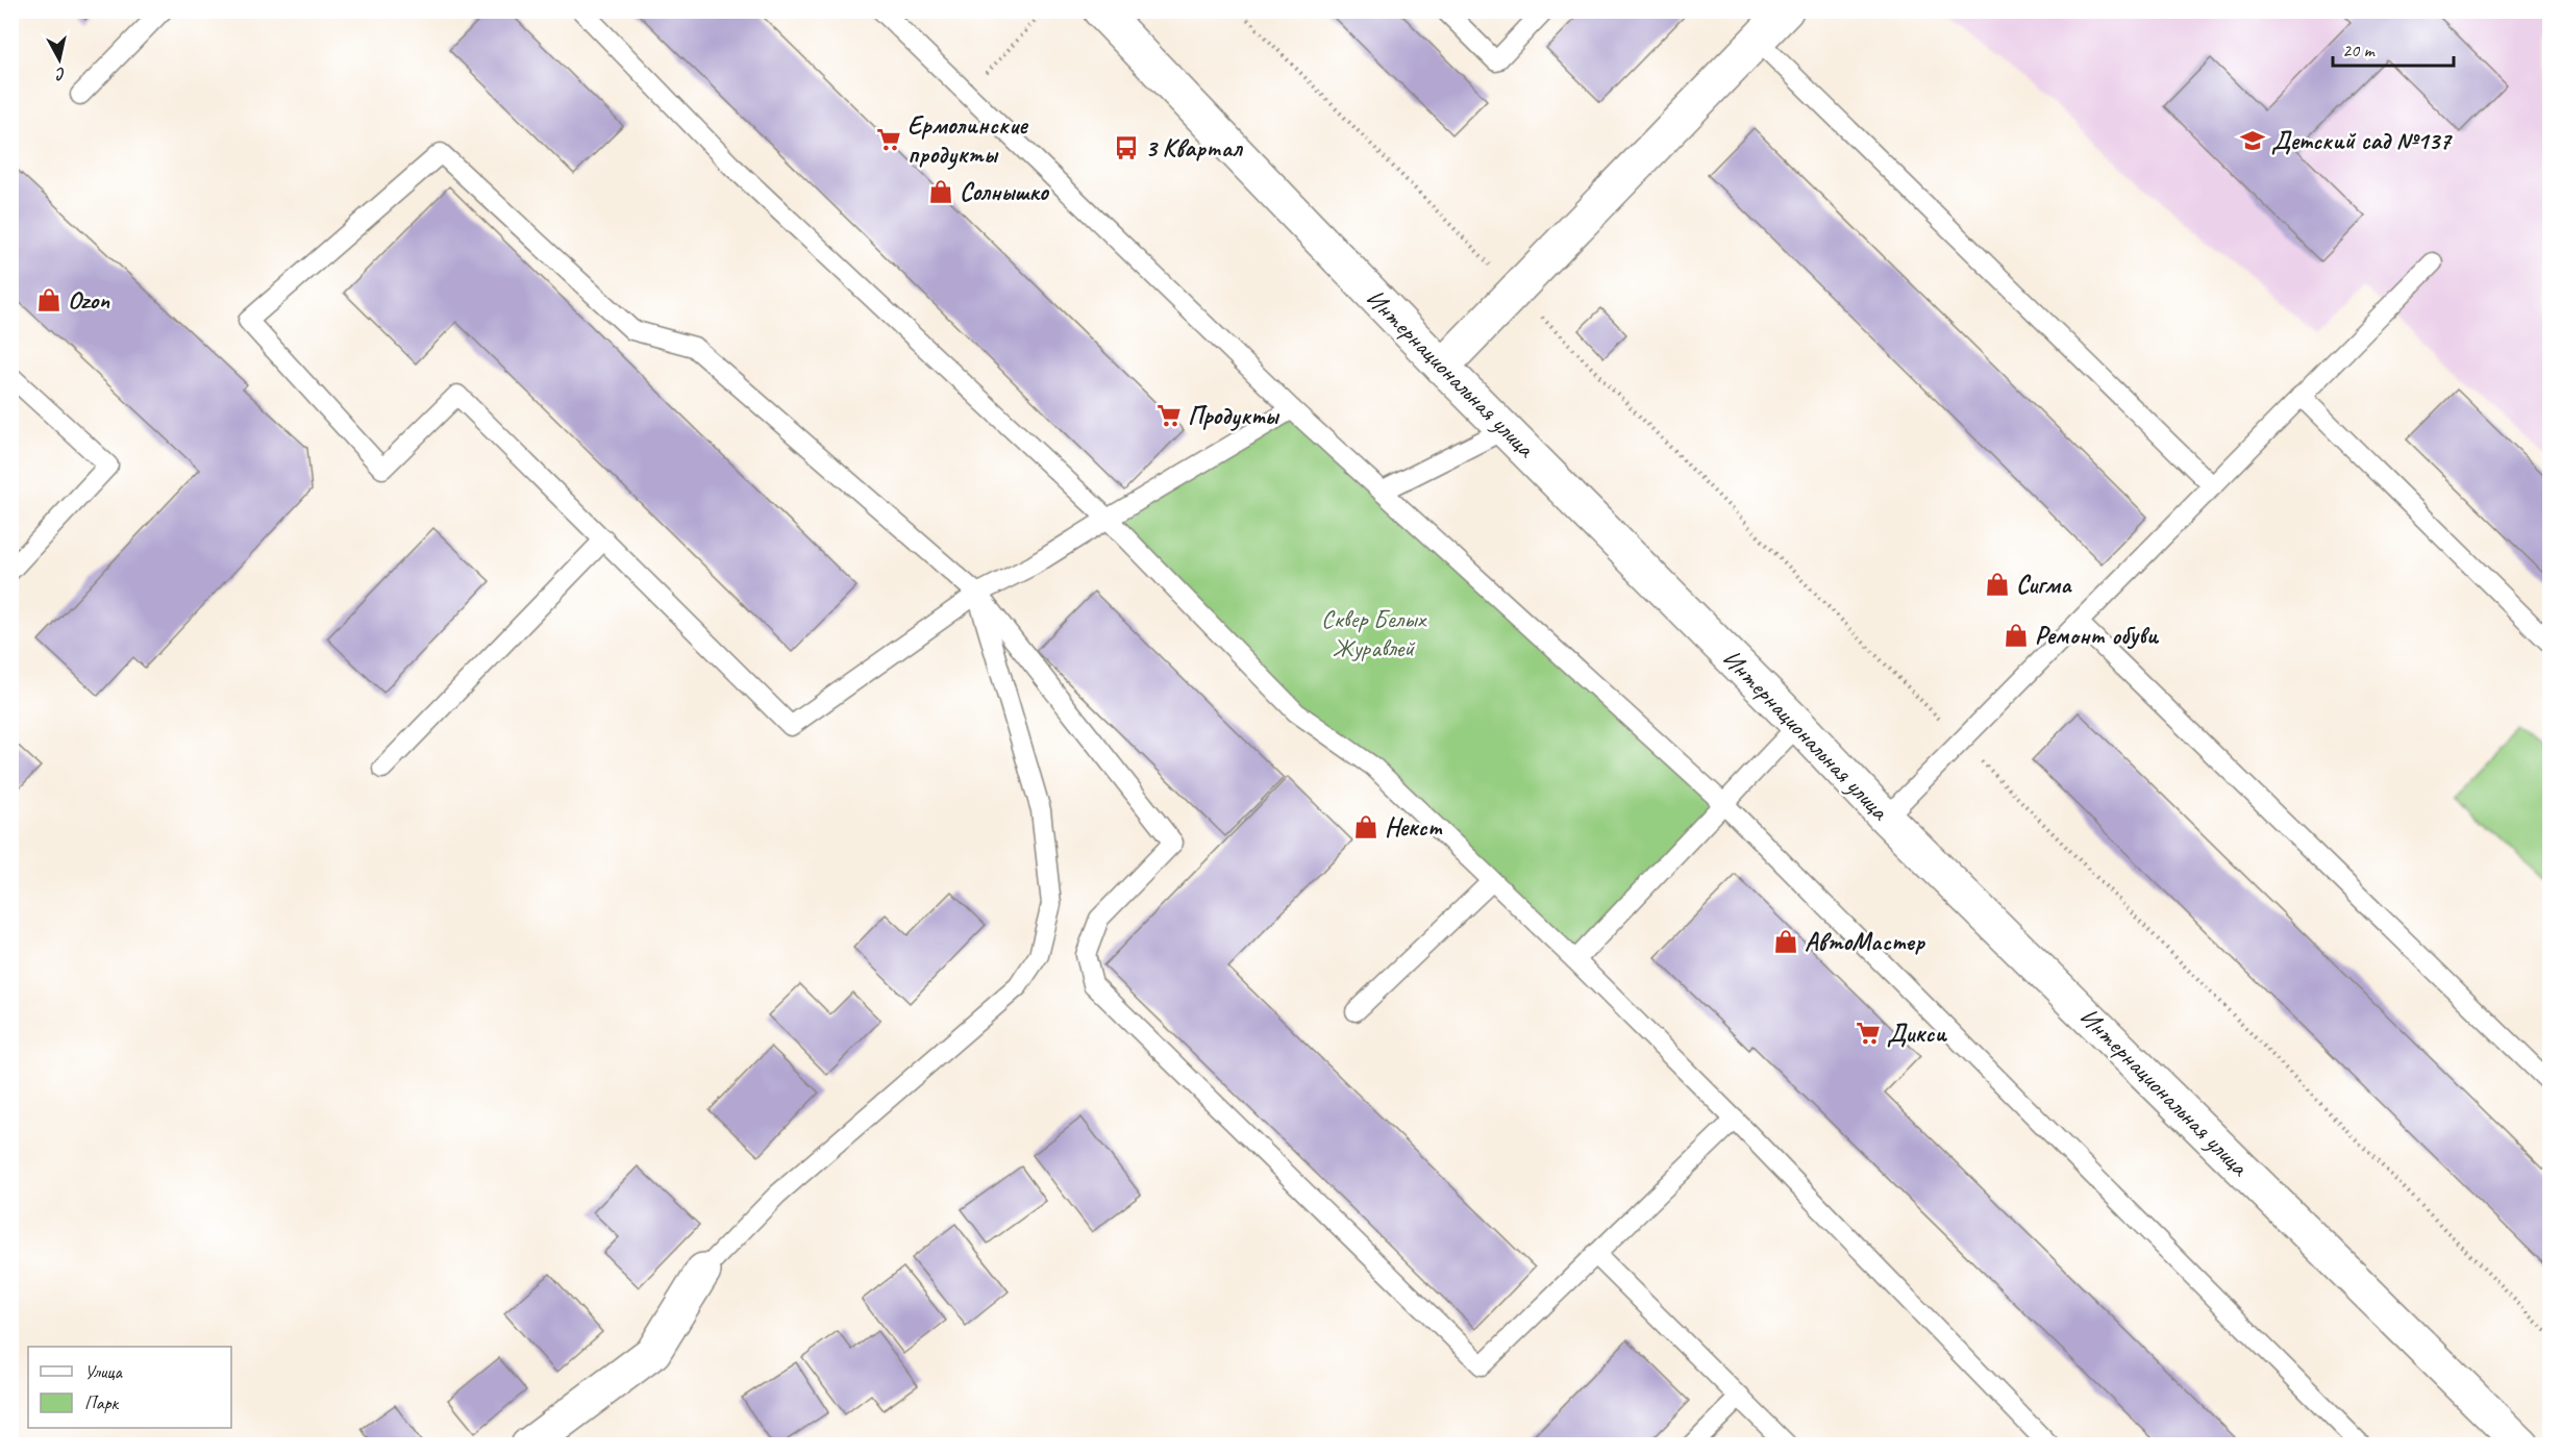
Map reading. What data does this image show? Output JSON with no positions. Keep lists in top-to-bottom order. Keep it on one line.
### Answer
{"streets":{"main road":["Интернациональная улица"]},"parks":["Сквер Белых Журавлей"],"places":{"supermarket":["Ермолинские продукты","Продукты","Дикси"],"school or university":["Детский сад №137"],"bus stop":["3 Квартал"],"shop":["Солнышко","Ozon","Сигма","Ремонт обуви","Некст","АвтоМастер"]},"legend":["Улица","Парк"],"scale_bar":"20 m","north":"bottom"}
